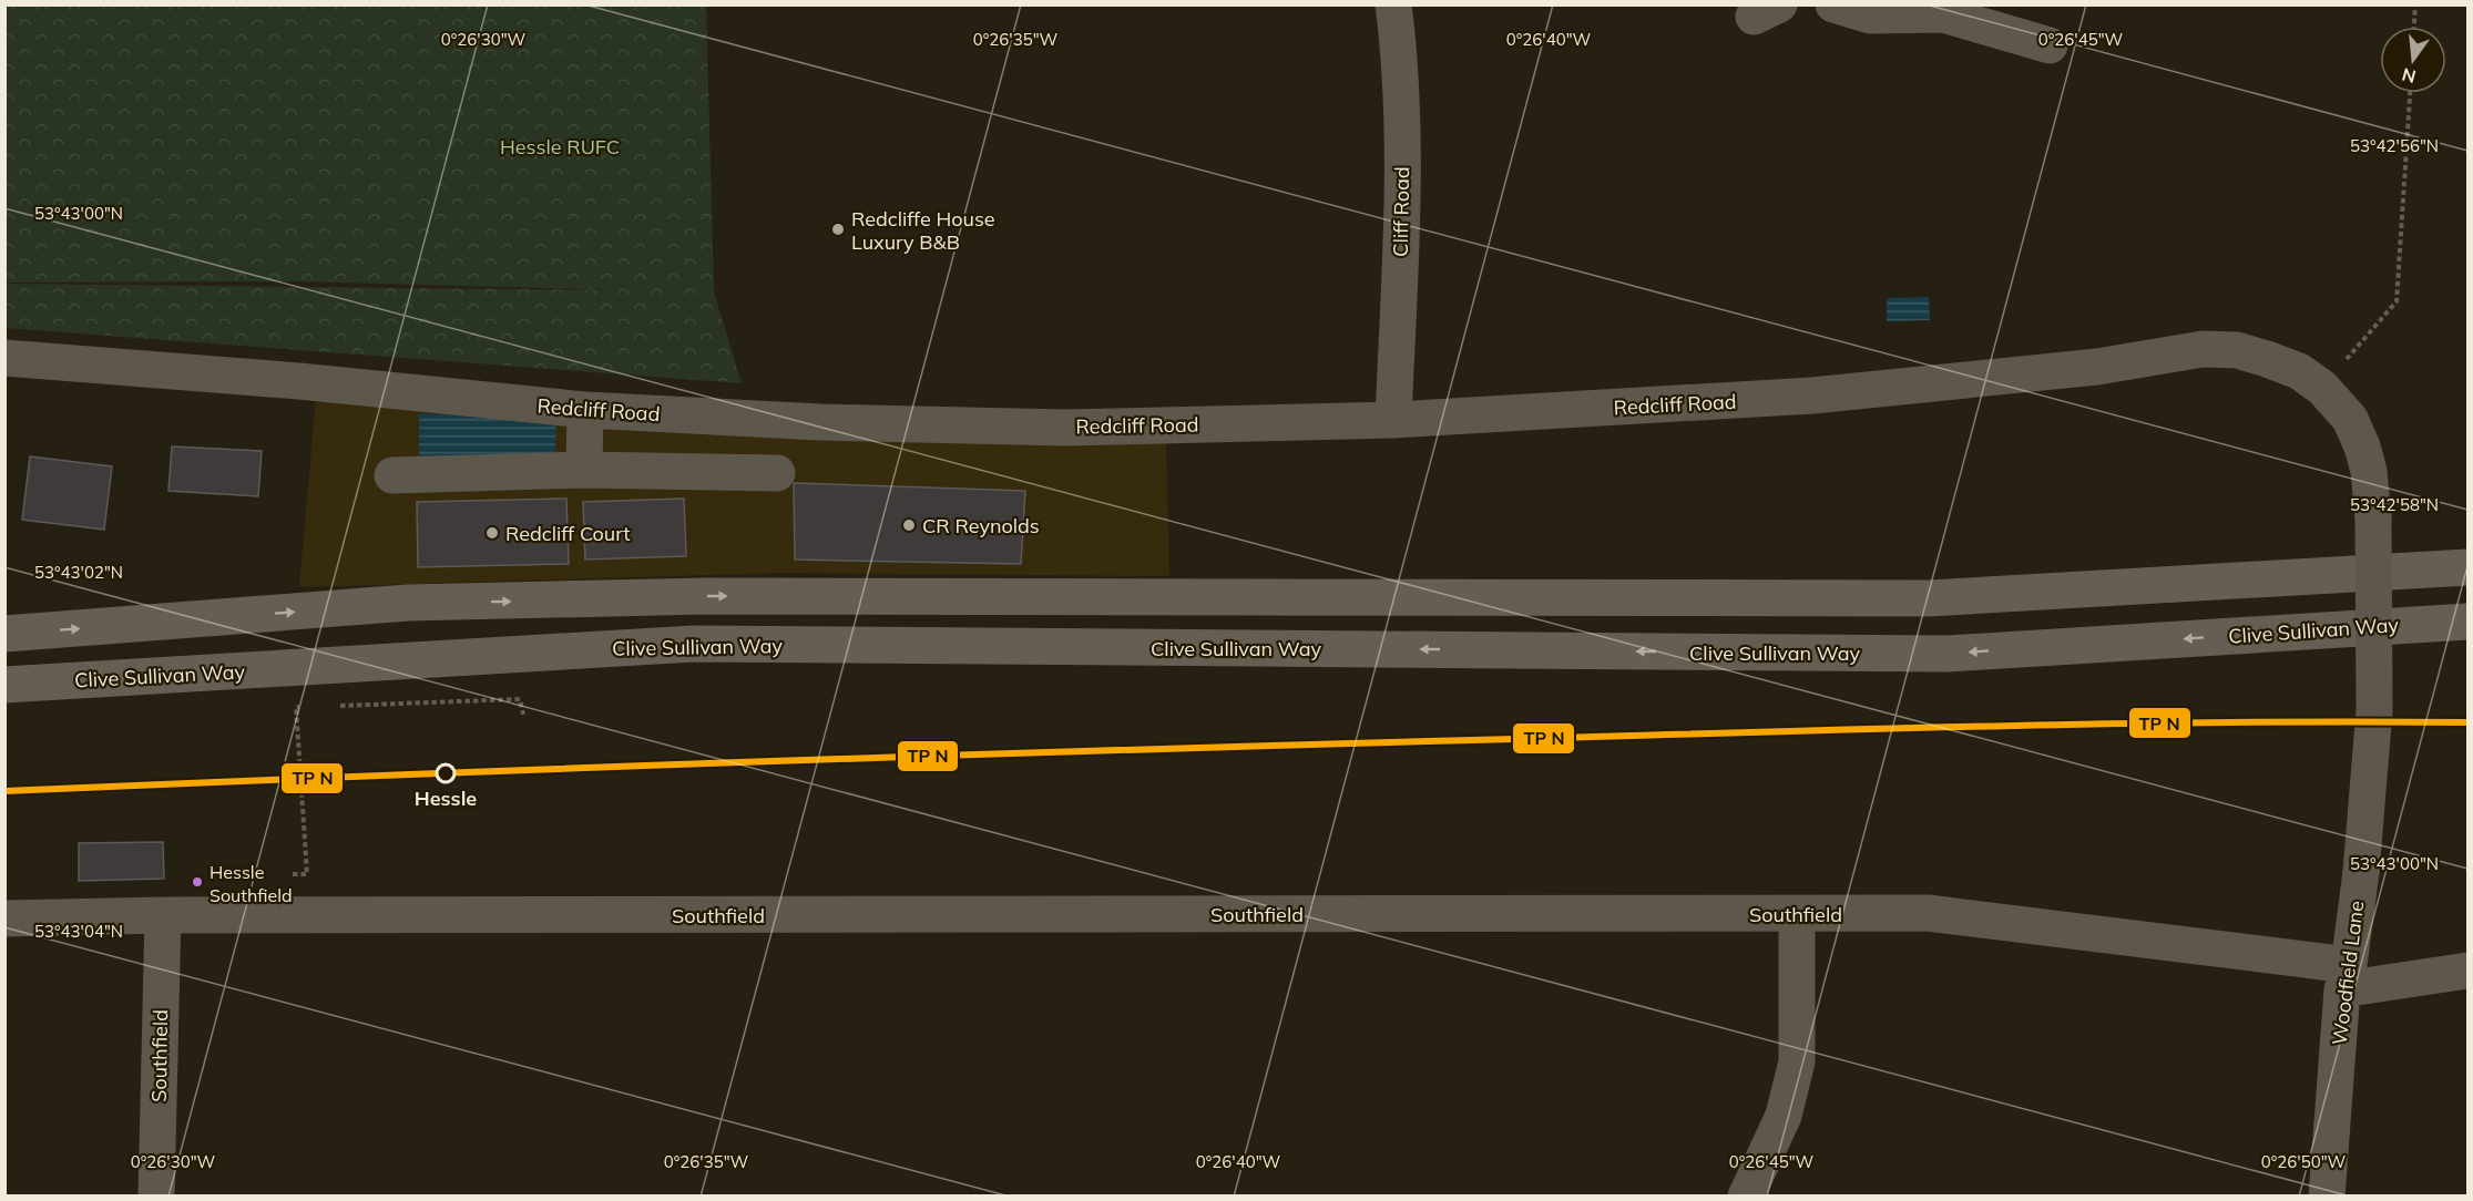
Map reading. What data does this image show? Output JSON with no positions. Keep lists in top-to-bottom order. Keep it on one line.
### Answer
{"streets":{"highway":["Clive Sullivan Way"],"street":["Cliff Road","Redcliff Road","Southfield","Woodfield Lane"]},"crossings":[["Cliff Road","Redcliff Road"],["Redcliff Road","Woodfield Lane"],["Southfield","Woodfield Lane"]],"parks":["Hessle RUFC"],"places":["Redcliffe House Luxury B&B","CR Reynolds","Redcliff Court","Hessle","Hessle Southfield"],"north":"bottom","coordinates":["0°26'35\"W","0°26'30\"W","0°26'40\"W","0°26'45\"W","53°42'56\"N","53°43'00\"N","53°42'58\"N","53°43'02\"N","53°43'04\"N","0°26'50\"W"]}
